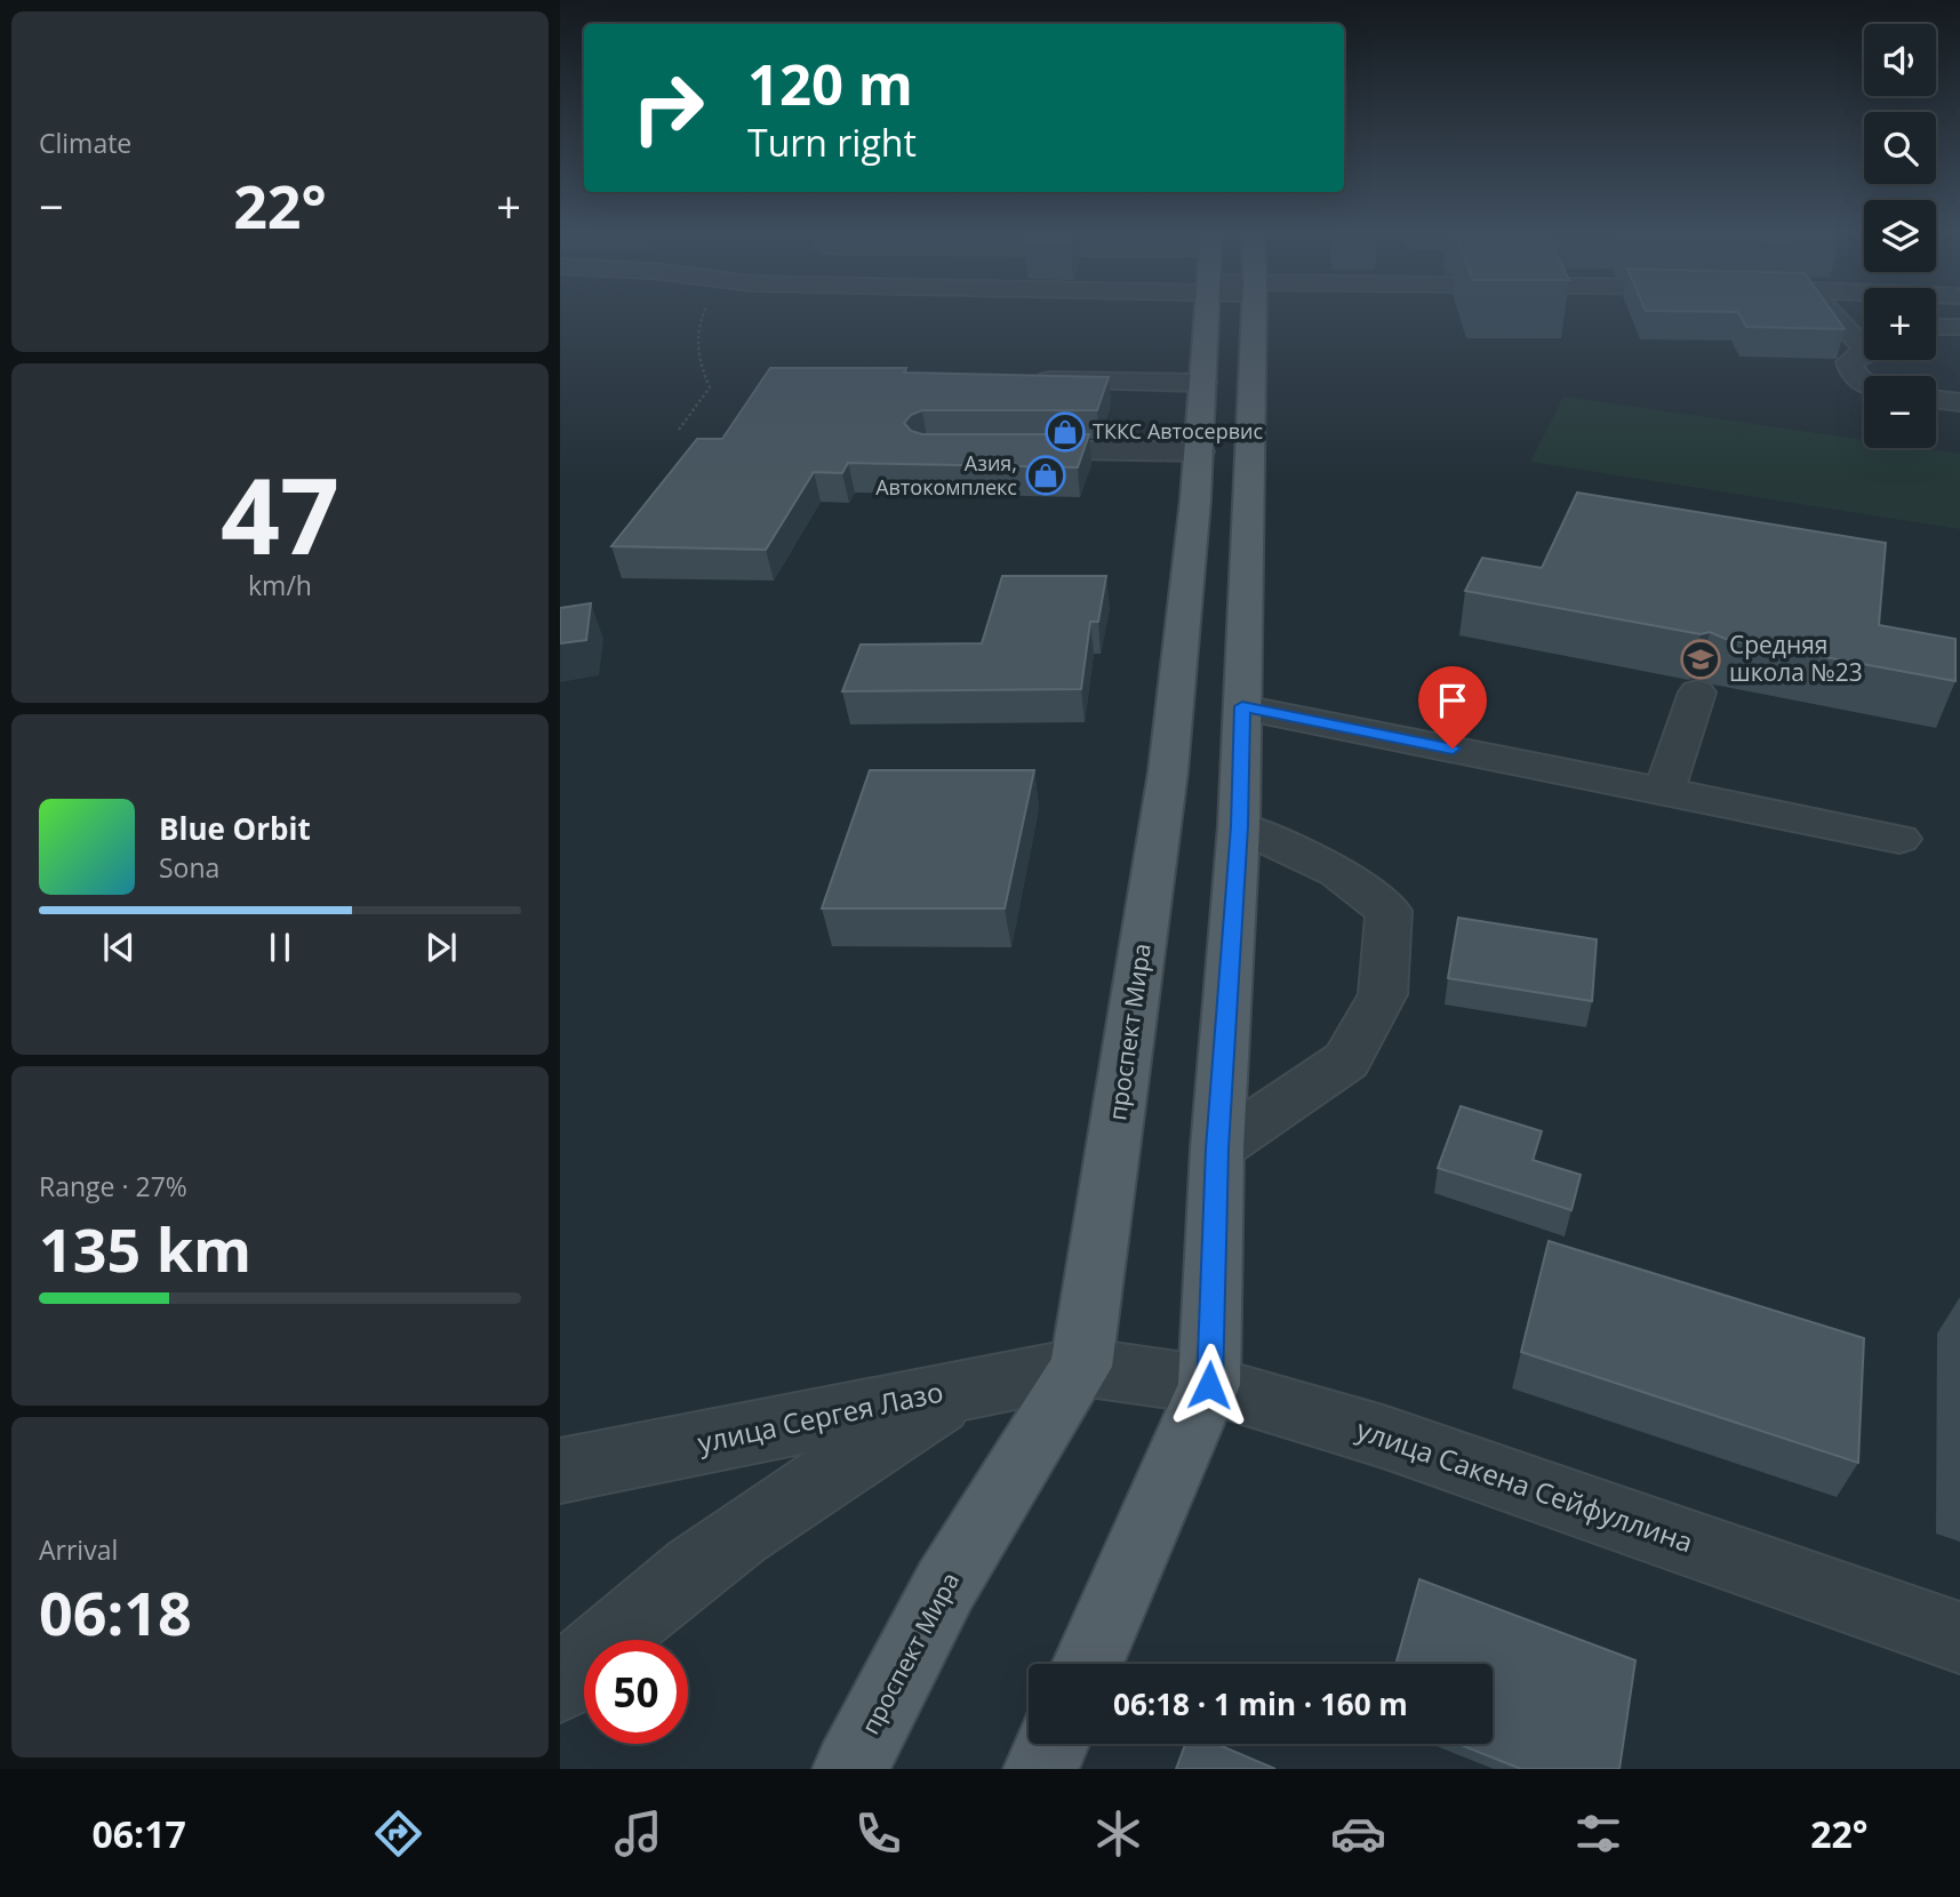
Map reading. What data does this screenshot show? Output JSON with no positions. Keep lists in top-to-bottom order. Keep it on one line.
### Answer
{"streets":{"main road":["проспект Мира"],"street":["улица Сергея Лазо","улица Сакена Сейфуллина"]},"crossings":[["проспект Мира","улица Сергея Лазо"],["проспект Мира","улица Сакена Сейфуллина"],["улица Сергея Лазо","улица Сакена Сейфуллина"]],"places":{"shop":["ТККС Автосервис","Азия, Автокомплекс"],"school or university":["Средняя школа №23"]},"page":{"tile":["Climate",["47","km/h"],["Range · 27%","135 km"],["Arrival","06:18"]],"map_buttons":["+","−"],"turn":["120 m","Turn right"],"heat":["−","22°","+"],"song":["Blue Orbit","Sona"],"limit":"50","trip":"06:18 · 1 min · 160 m","tabs":["06:17","22°"]}}
